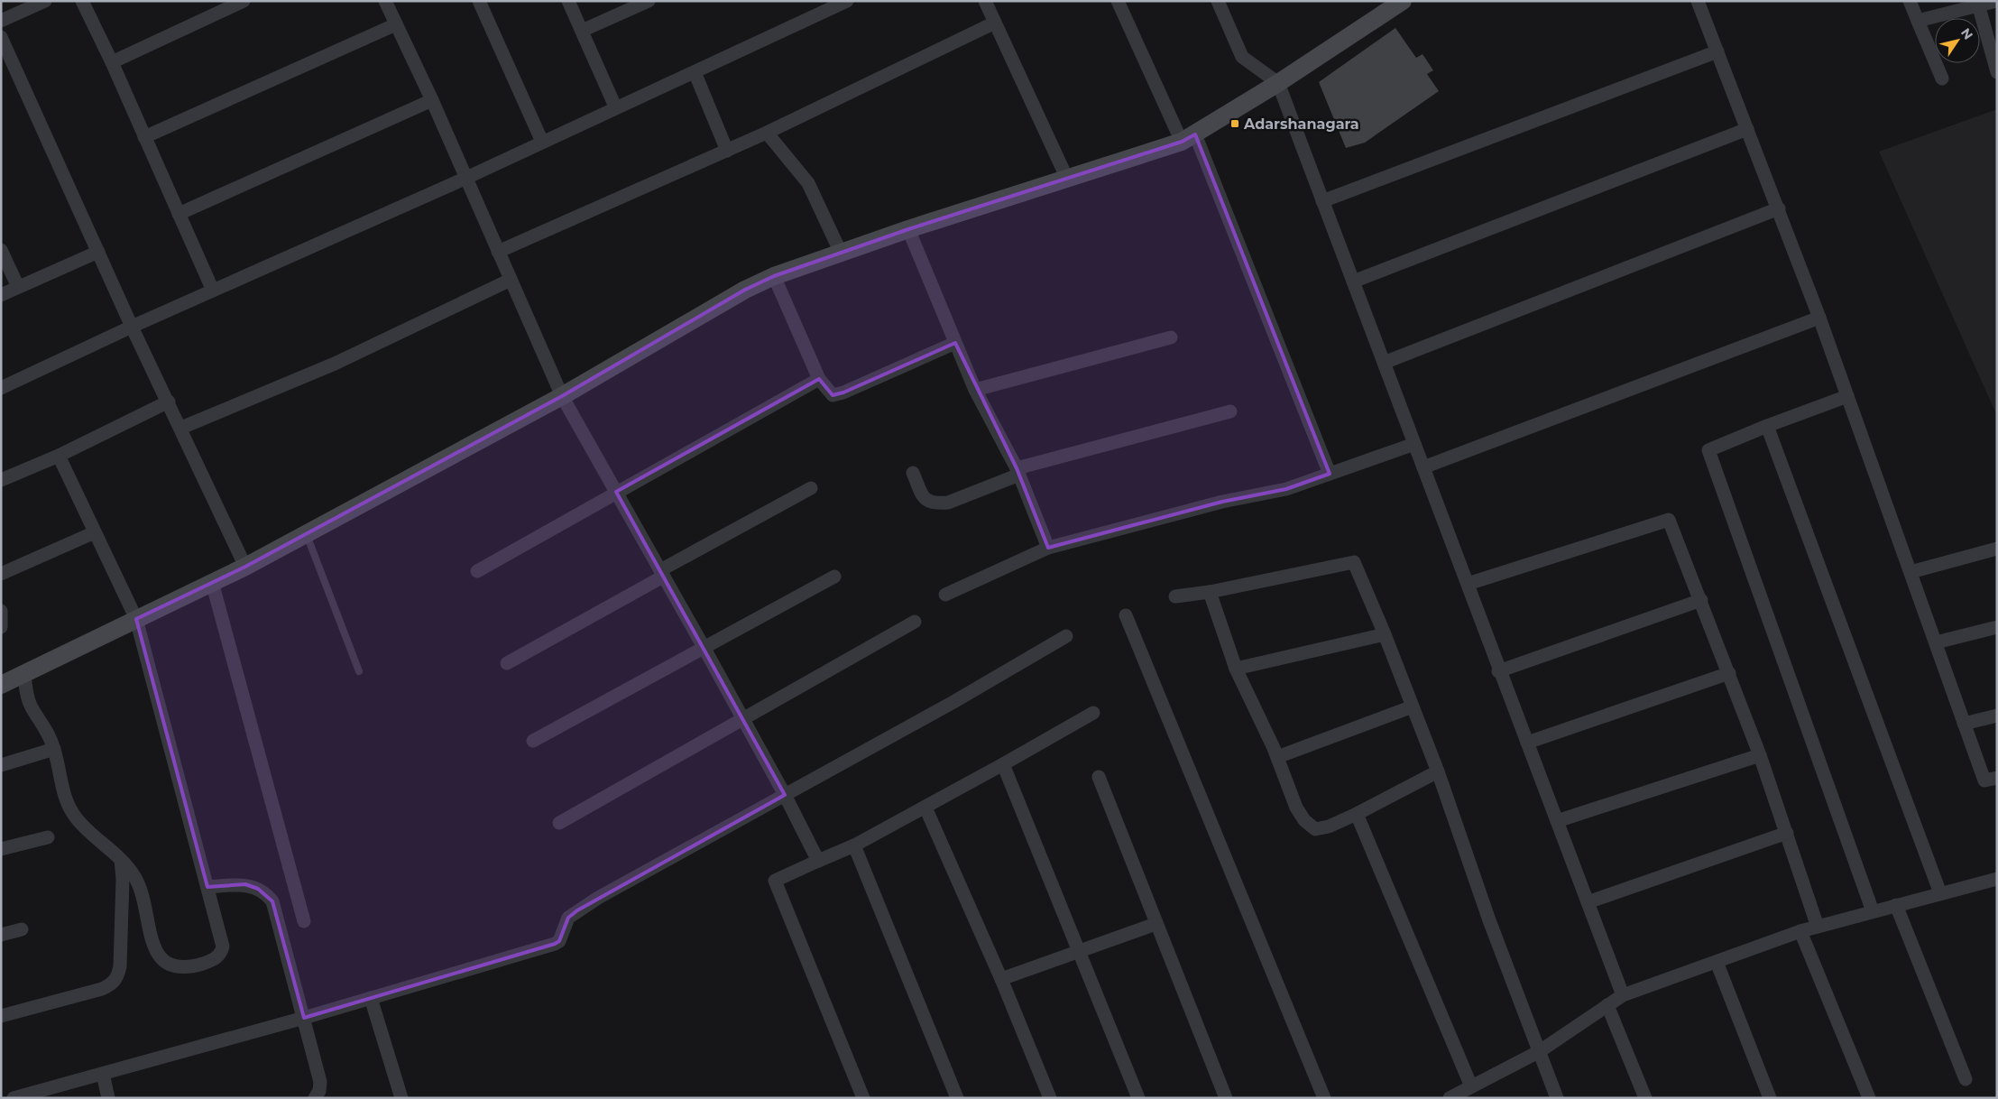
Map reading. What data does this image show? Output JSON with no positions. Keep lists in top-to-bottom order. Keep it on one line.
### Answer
{"places":{"transit":["Adarshanagara"]},"north":"top right"}
